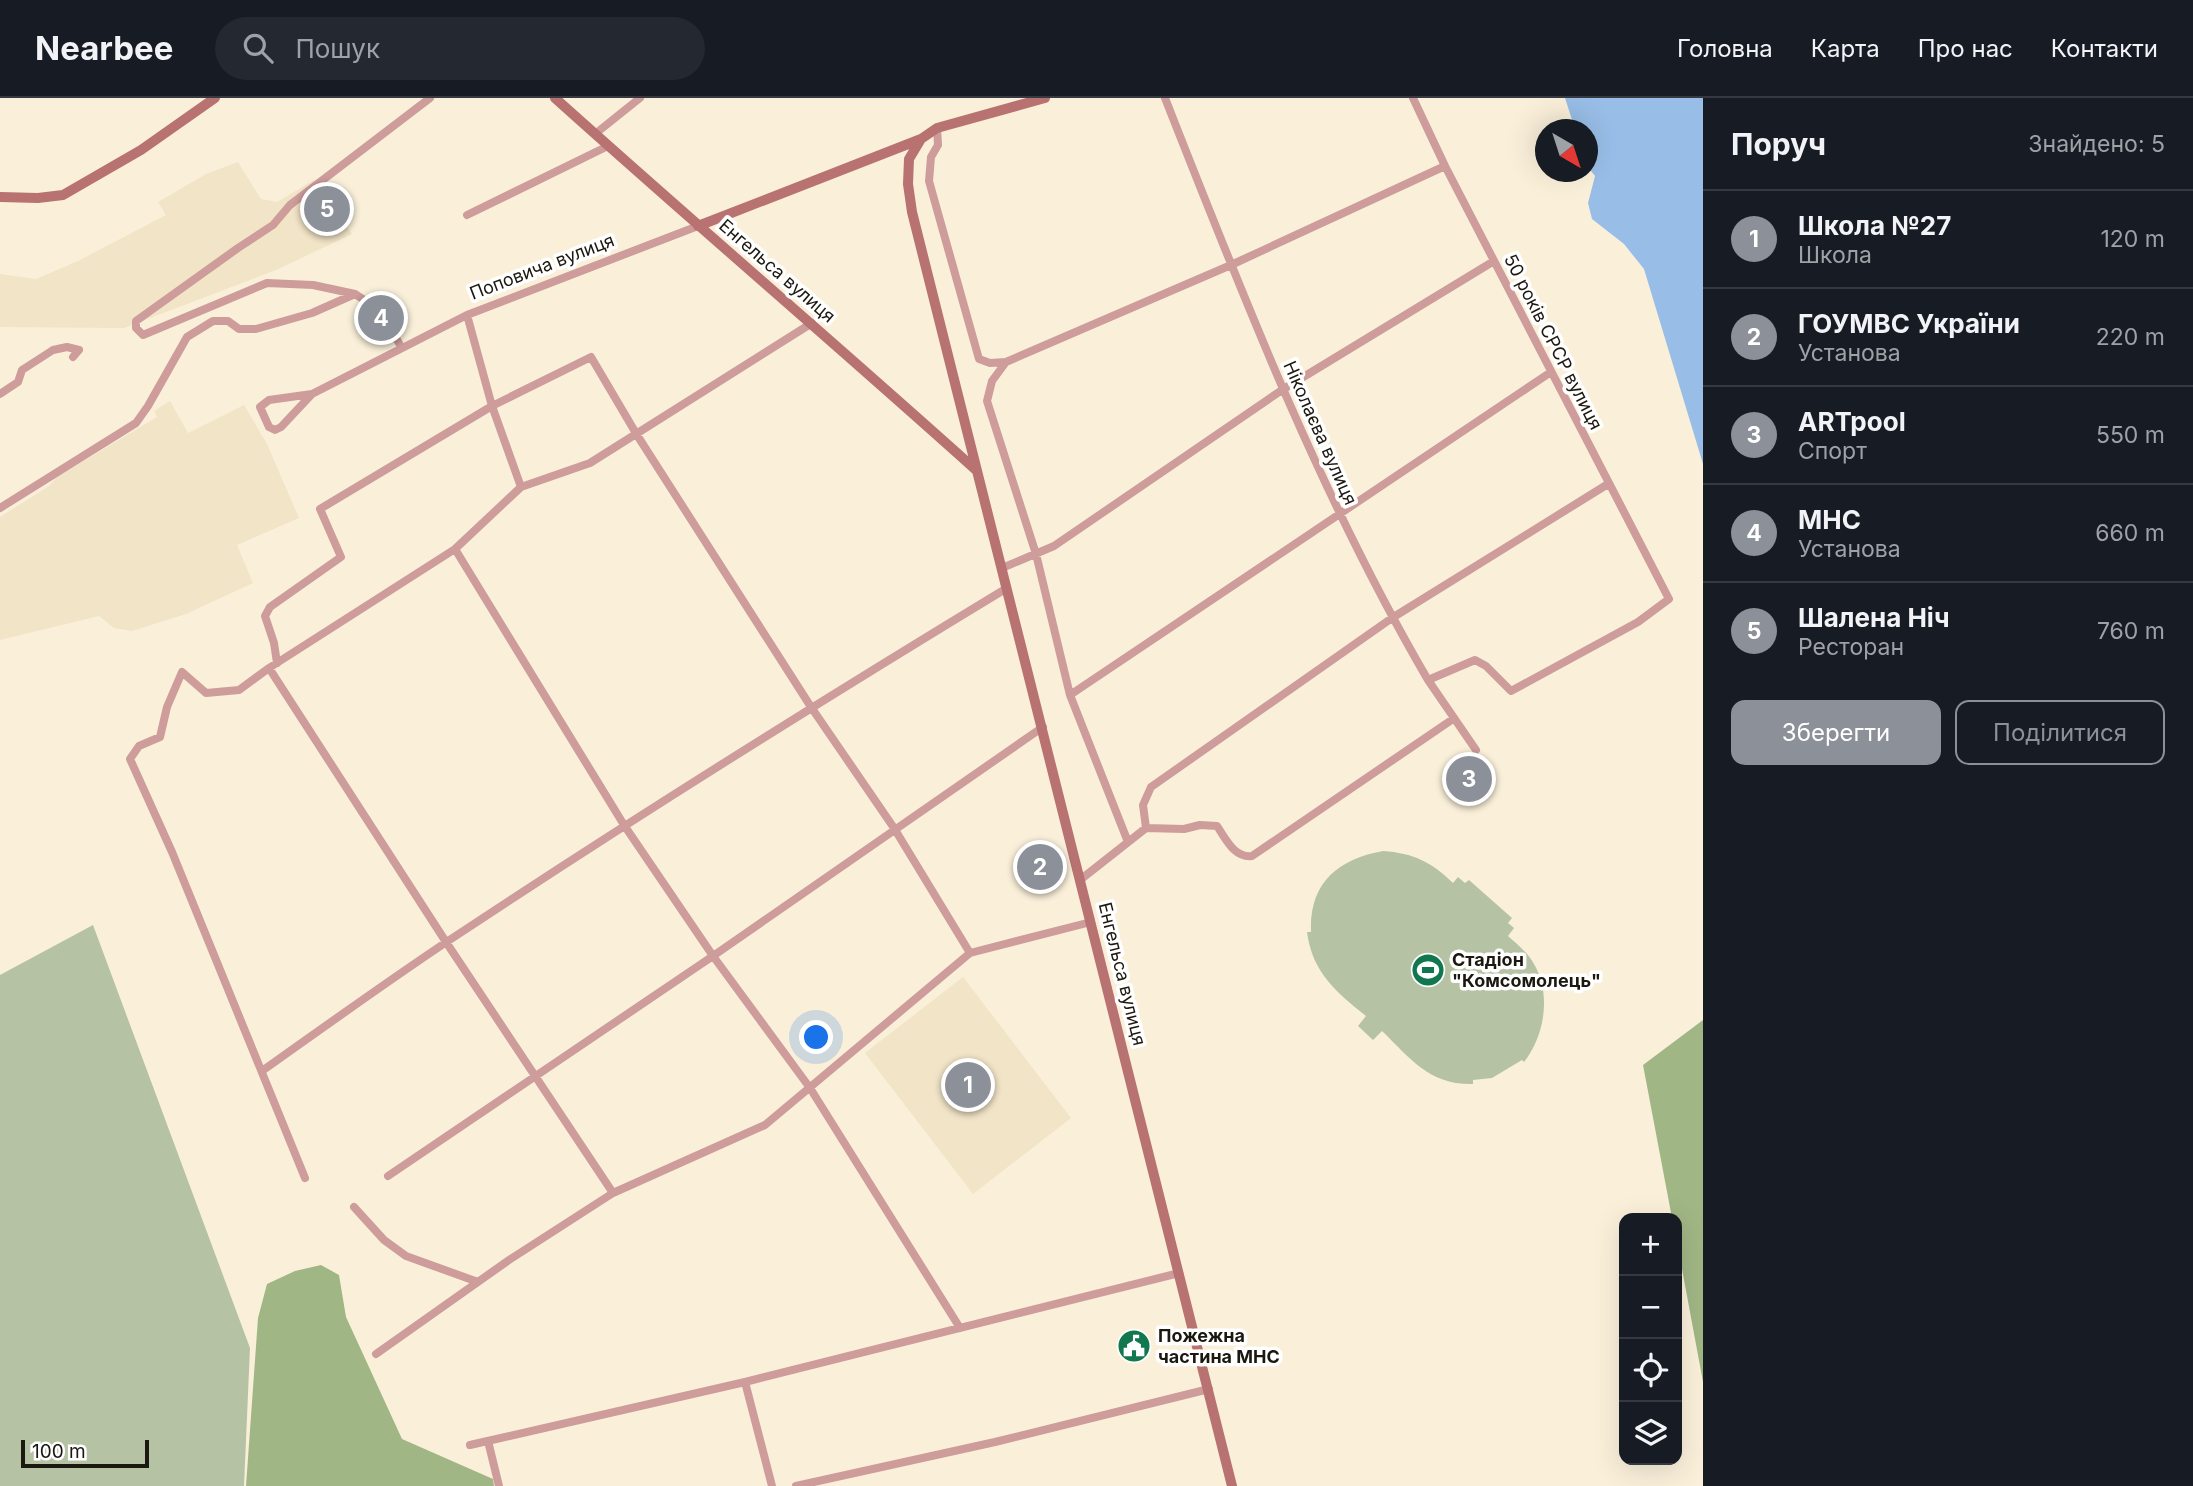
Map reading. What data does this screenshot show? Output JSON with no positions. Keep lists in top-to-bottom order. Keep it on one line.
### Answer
{"streets":{"street":["Поповича вулиця","Енгельса вулиця","50 років СРСР вулиця","Ніколаєва вулиця"]},"crossings":[["Поповича вулиця","Енгельса вулиця"],["50 років СРСР вулиця","Ніколаєва вулиця"]],"places":{"sports":["Стадіон \"Комсомолець\""],"public building":["Пожежна частина МНС"]},"scale_bar":"100 m","north":"bottom right","page":{"header":"Nearbee","search":"Пошук","nav":["Головна","Карта","Про нас","Контакти"],"heading":["Поруч","Знайдено: 5"],"pins":["5","4","3","2","1"],"list":[{"mark":"1","name":"Школа №27","note":"Школа","value":"120 m"},{"mark":"2","name":"ГОУМВС України","note":"Установа","value":"220 m"},{"mark":"3","name":"ARTpool","note":"Спорт","value":"550 m"},{"mark":"4","name":"МНС","note":"Установа","value":"660 m"},{"mark":"5","name":"Шалена Нiч","note":"Ресторан","value":"760 m"}],"buttons":["Зберегти","Поділитися"],"map_buttons":["+","−"],"scale":"100 m"}}
